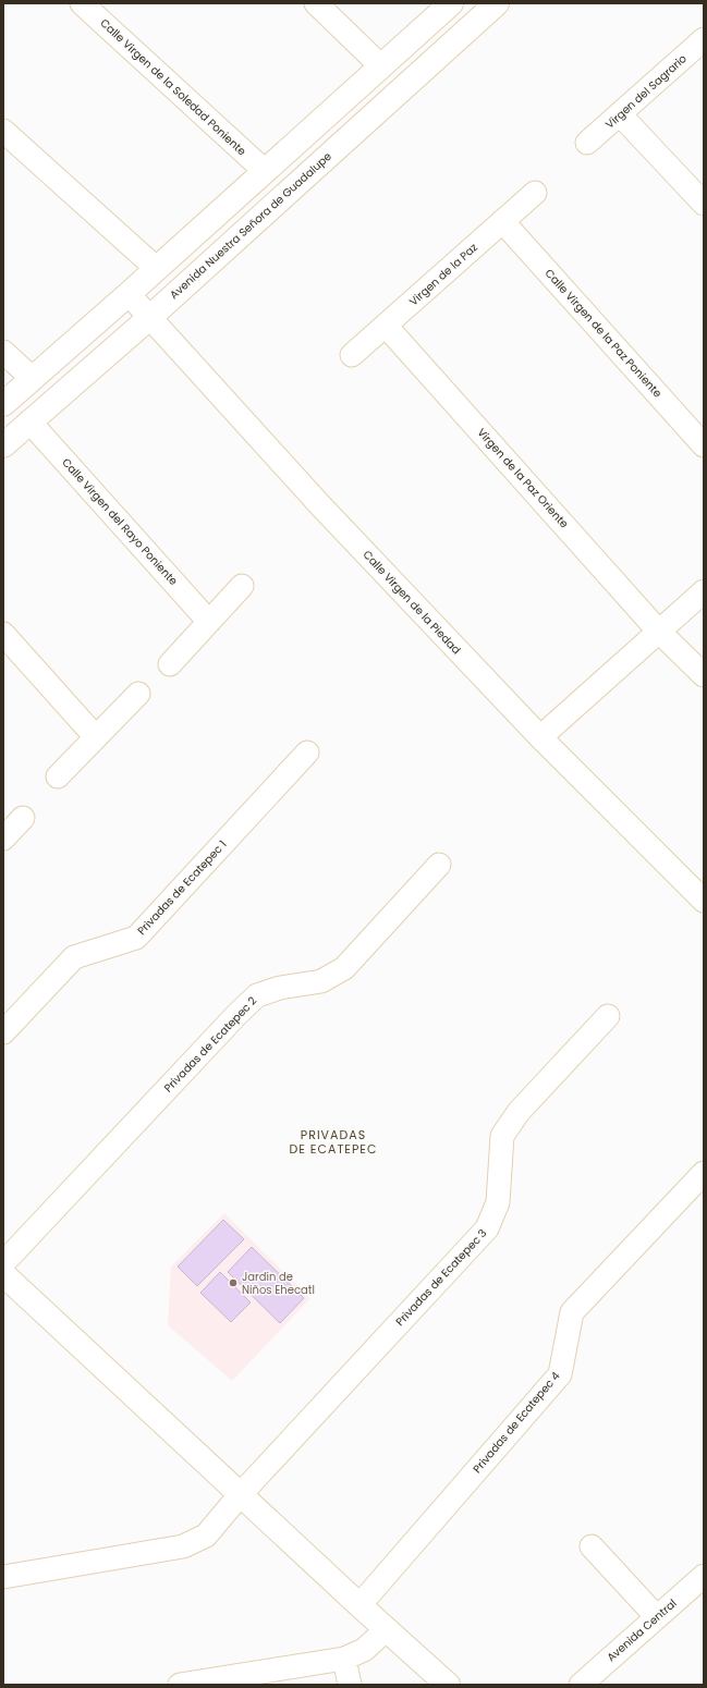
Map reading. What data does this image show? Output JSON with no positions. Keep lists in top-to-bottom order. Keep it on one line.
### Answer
{"streets":{"street":["Calle Virgen de la Soledad Poniente","Virgen del Sagrario","Avenida Nuestra Señora de Guadalupe","Virgen de la Paz","Calle Virgen de la Paz Poniente","Virgen de la Paz Oriente","Calle Virgen del Rayo Poniente","Calle Virgen de la Piedad","Privadas de Ecatepec 1","Privadas de Ecatepec 2","Privadas de Ecatepec 3","Privadas de Ecatepec 4","Avenida Central"]},"crossings":[["Avenida Nuestra Señora de Guadalupe","Calle Virgen del Rayo Poniente"],["Avenida Nuestra Señora de Guadalupe","Calle Virgen de la Piedad"],["Virgen de la Paz","Calle Virgen de la Paz Poniente"],["Virgen de la Paz","Virgen de la Paz Oriente"]],"districts":["PRIVADAS DE ECATEPEC"],"places":["Jardín de Niños Ehecatl"]}
